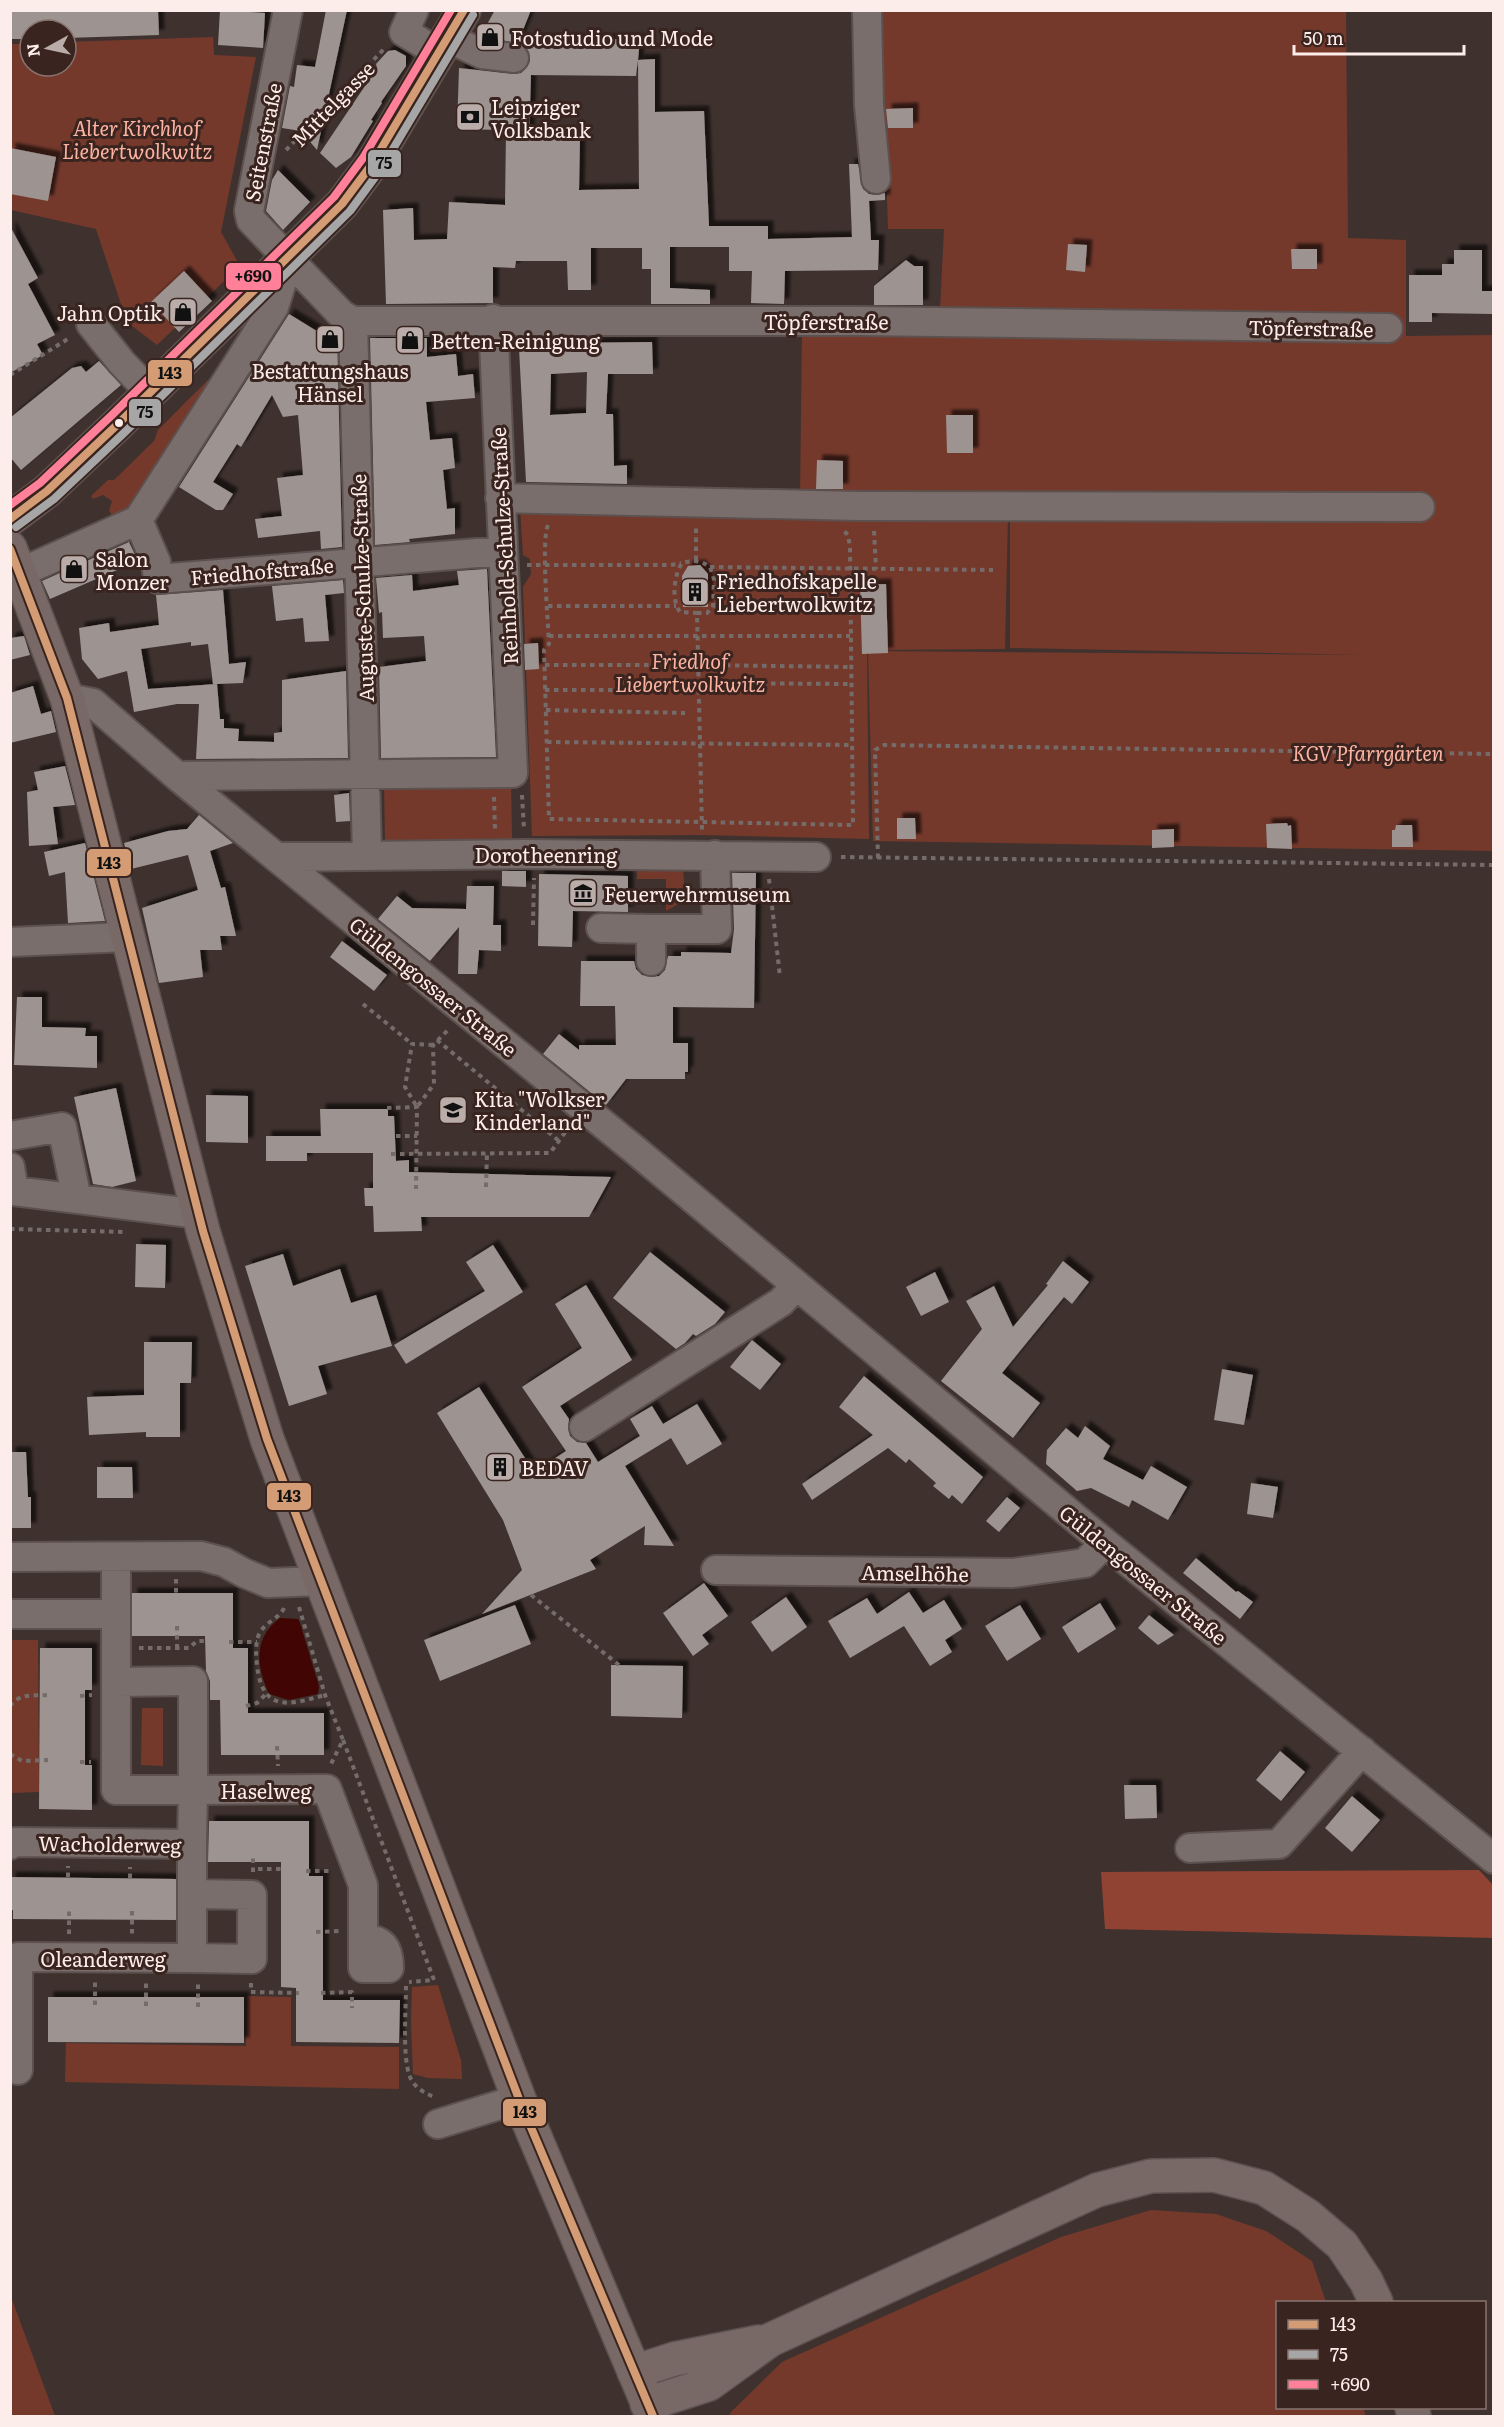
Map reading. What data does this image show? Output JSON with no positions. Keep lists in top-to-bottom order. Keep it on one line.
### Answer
{"streets":{"street":["Seitenstraße","Töpferstraße","Reinhold-Schulze-Straße","Friedhofstraße","Auguste-Schulze-Straße","Dorotheenring","Güldengossaer Straße","Amselhöhe","Haselweg","Wacholderweg","Oleanderweg"],"path":["Mittelgasse"]},"crossings":[["Mittelgasse","Seitenstraße"],["Töpferstraße","Reinhold-Schulze-Straße"],["Töpferstraße","Auguste-Schulze-Straße"],["Reinhold-Schulze-Straße","Friedhofstraße"],["Friedhofstraße","Auguste-Schulze-Straße"],["Auguste-Schulze-Straße","Dorotheenring"],["Dorotheenring","Güldengossaer Straße"],["Güldengossaer Straße","Amselhöhe"],["Haselweg","Wacholderweg"],["Wacholderweg","Oleanderweg"]],"parks":["Alter Kirchhof Liebertwolkwitz","Friedhof Liebertwolkwitz","KGV Pfarrgärten"],"places":{"shop":["Fotostudio und Mode","Jahn Optik","Bestattungshaus Hänsel","Betten-Reinigung","Salon Monzer"],"bank":["Leipziger Volksbank"],"building":["Friedhofskapelle Liebertwolkwitz","BEDAV"],"museum":["Feuerwehrmuseum"],"school or university":["Kita \"Wolkser Kinderland\""]},"lines":["transit line 143","transit line +690","transit line 75"],"legend":["143","75","+690"],"scale_bar":"50 m","north":"left"}
